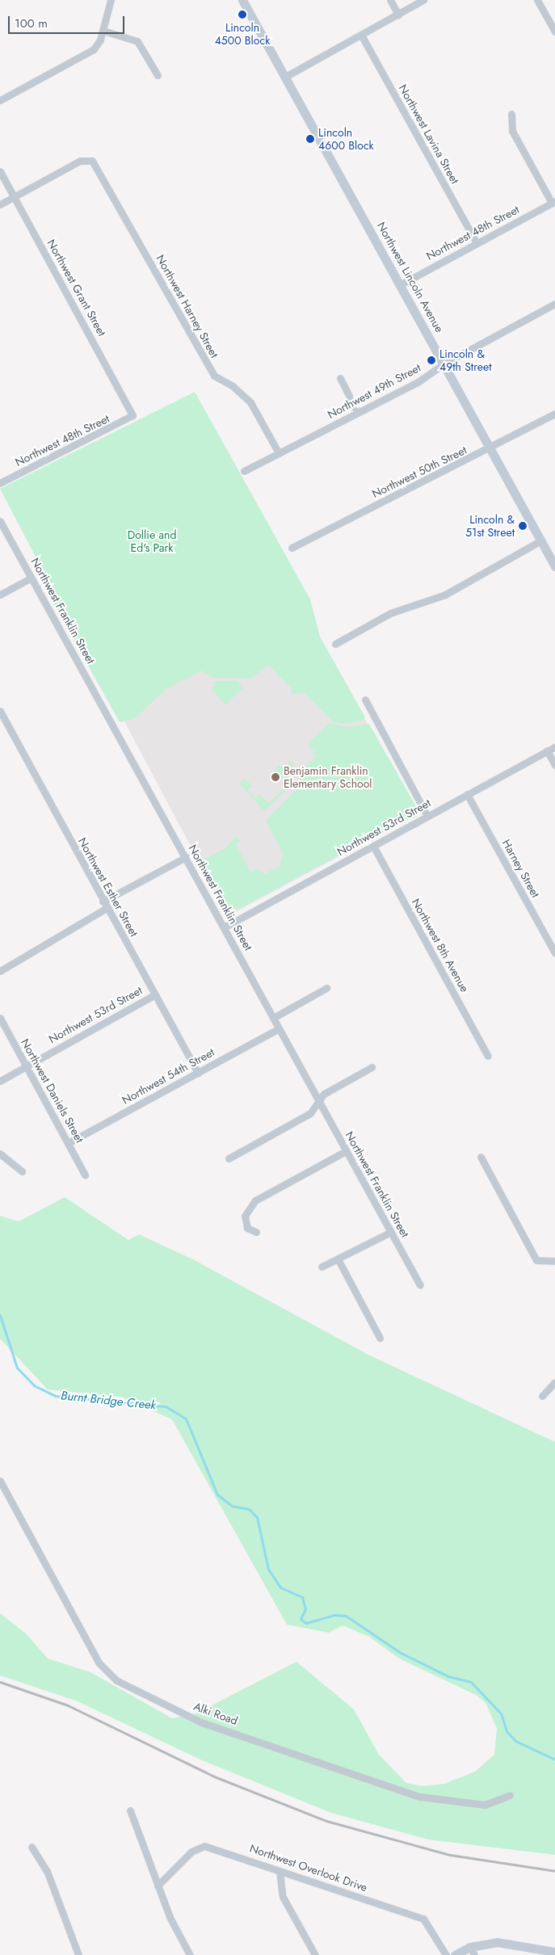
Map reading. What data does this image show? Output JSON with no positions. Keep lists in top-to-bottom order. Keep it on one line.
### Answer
{"streets":{"street":["Northwest Lavina Street","Northwest 48th Street","Northwest Lincoln Avenue","Northwest Grant Street","Northwest Harney Street","Northwest 49th Street","Northwest 50th Street","Northwest Franklin Street","Northwest 53rd Street","Harney Street","Northwest Esther Street","Northwest 8th Avenue","Northwest 54th Street","Northwest Daniels Street","Alki Road","Northwest Overlook Drive"]},"crossings":[["Northwest Lavina Street","Northwest 48th Street"],["Northwest 48th Street","Northwest Lincoln Avenue"],["Northwest 48th Street","Northwest Grant Street"],["Northwest Lincoln Avenue","Northwest 49th Street"],["Northwest Lincoln Avenue","Northwest 50th Street"],["Northwest Grant Street","Northwest Harney Street"],["Northwest Harney Street","Northwest 49th Street"],["Northwest Franklin Street","Northwest 53rd Street"],["Northwest Franklin Street","Northwest 54th Street"],["Northwest 53rd Street","Harney Street"],["Northwest 53rd Street","Northwest Esther Street"],["Northwest 53rd Street","Northwest 8th Avenue"],["Northwest 53rd Street","Northwest Daniels Street"],["Northwest Esther Street","Northwest 54th Street"],["Northwest 54th Street","Northwest Daniels Street"]],"water":["Burnt Bridge Creek"],"parks":["Dollie and Ed's Park"],"places":["Lincoln 4500 Block","Lincoln 4600 Block","Lincoln & 49th Street","Lincoln & 51st Street","Benjamin Franklin Elementary School"],"scale_bar":"100 m"}
